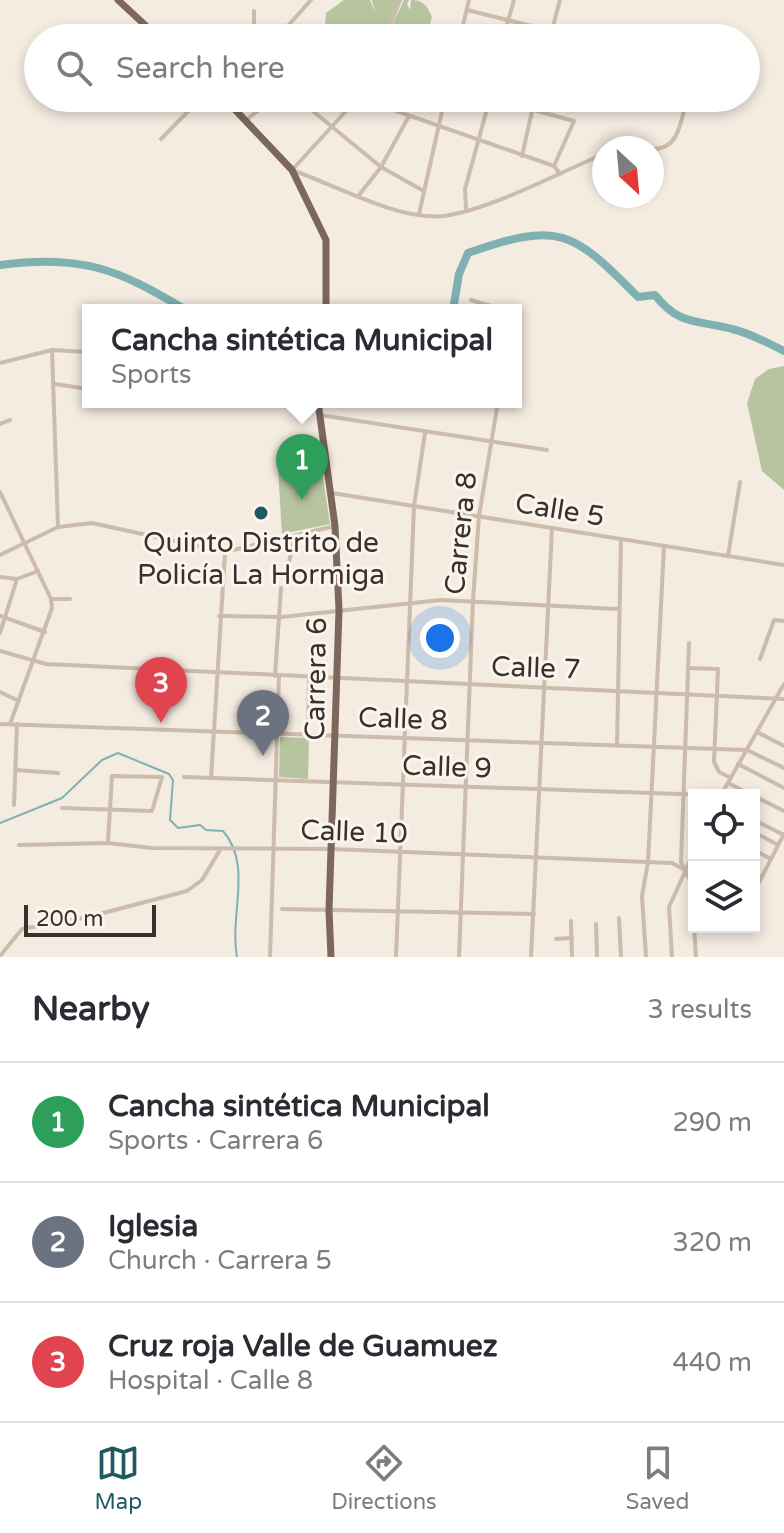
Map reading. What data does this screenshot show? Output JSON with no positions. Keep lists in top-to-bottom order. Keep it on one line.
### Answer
{"streets":{"main road":["Carrera 6"],"street":["Calle 5","Carrera 8","Calle 7","Calle 8","Calle 9","Calle 10"]},"crossings":[["Calle 5","Carrera 8"],["Calle 5","Carrera 6"],["Carrera 8","Calle 7"],["Carrera 8","Calle 8"],["Carrera 8","Calle 9"],["Carrera 8","Calle 10"],["Calle 7","Carrera 6"],["Carrera 6","Calle 8"],["Carrera 6","Calle 9"],["Carrera 6","Calle 10"]],"places":["Quinto Distrito de Policía La Hormiga"],"scale_bar":"200 m","north":"bottom right","page":{"search":"Search here","popup":["Cancha sintética Municipal","Sports"],"pins":["1","3","2"],"scale":"200 m","heading":["Nearby","3 results"],"list":[{"mark":"1","name":"Cancha sintética Municipal","note":"Sports · Carrera 6","value":"290 m"},{"mark":"2","name":"Iglesia","note":"Church · Carrera 5","value":"320 m"},{"mark":"3","name":"Cruz roja Valle de Guamuez","note":"Hospital · Calle 8","value":"440 m"}],"nav":["Map","Directions","Saved"]}}
